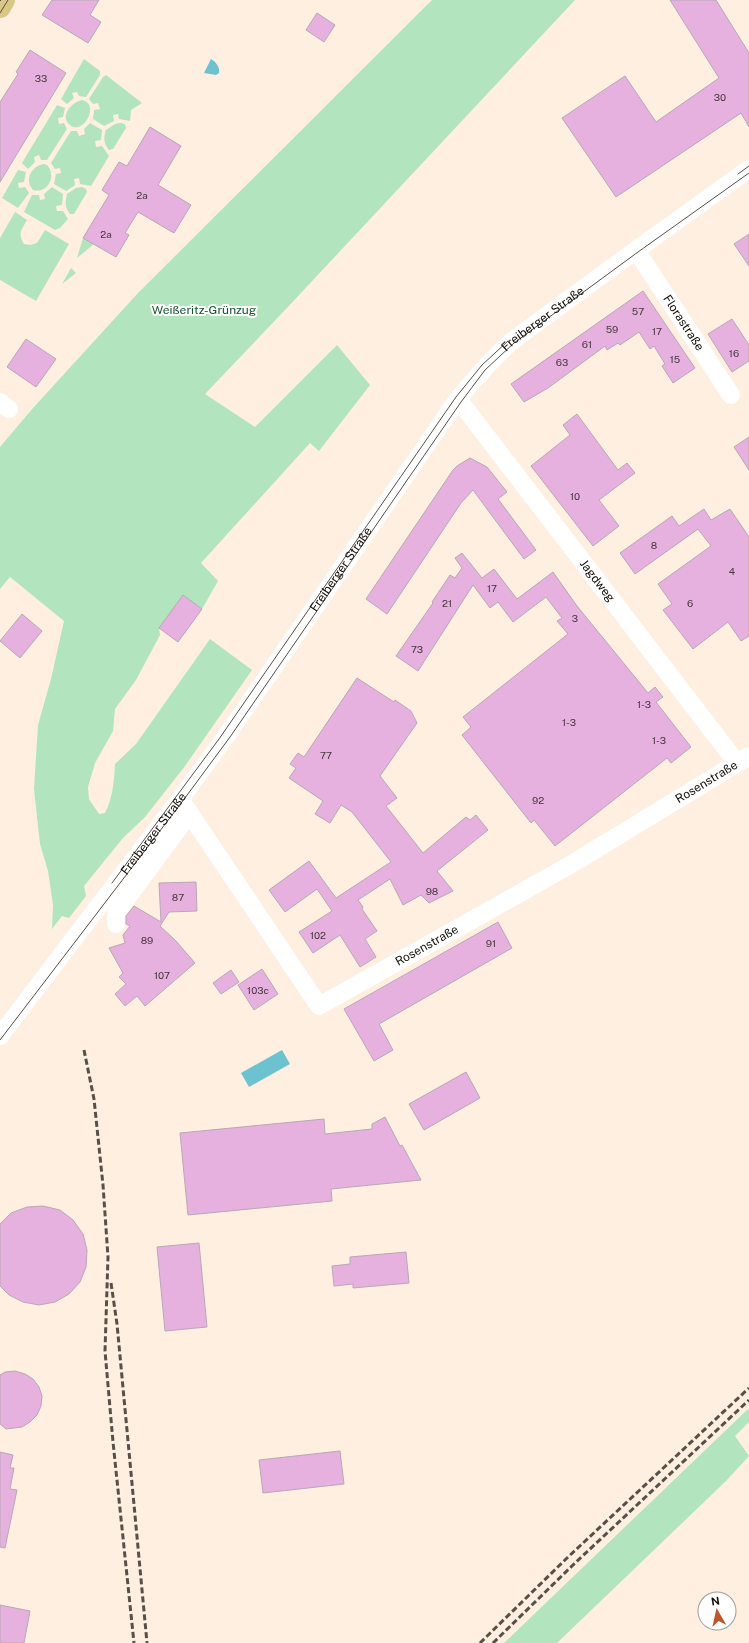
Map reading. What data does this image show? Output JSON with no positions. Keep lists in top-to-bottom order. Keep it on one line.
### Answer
{"streets":{"street":["Freiberger Straße","Florastraße","Jagdweg","Rosenstraße"]},"crossings":[["Freiberger Straße","Florastraße"],["Freiberger Straße","Jagdweg"],["Freiberger Straße","Rosenstraße"],["Jagdweg","Rosenstraße"]],"parks":["Weißeritz-Grünzug"],"house_numbers":["33","30","2a","2a","57","59","17","61","16","15","63","10","8","4","17","21","6","3","73","1-3","1-3","1-3","77","92","98","87","102","89","91","107","103c"],"north":"top"}
